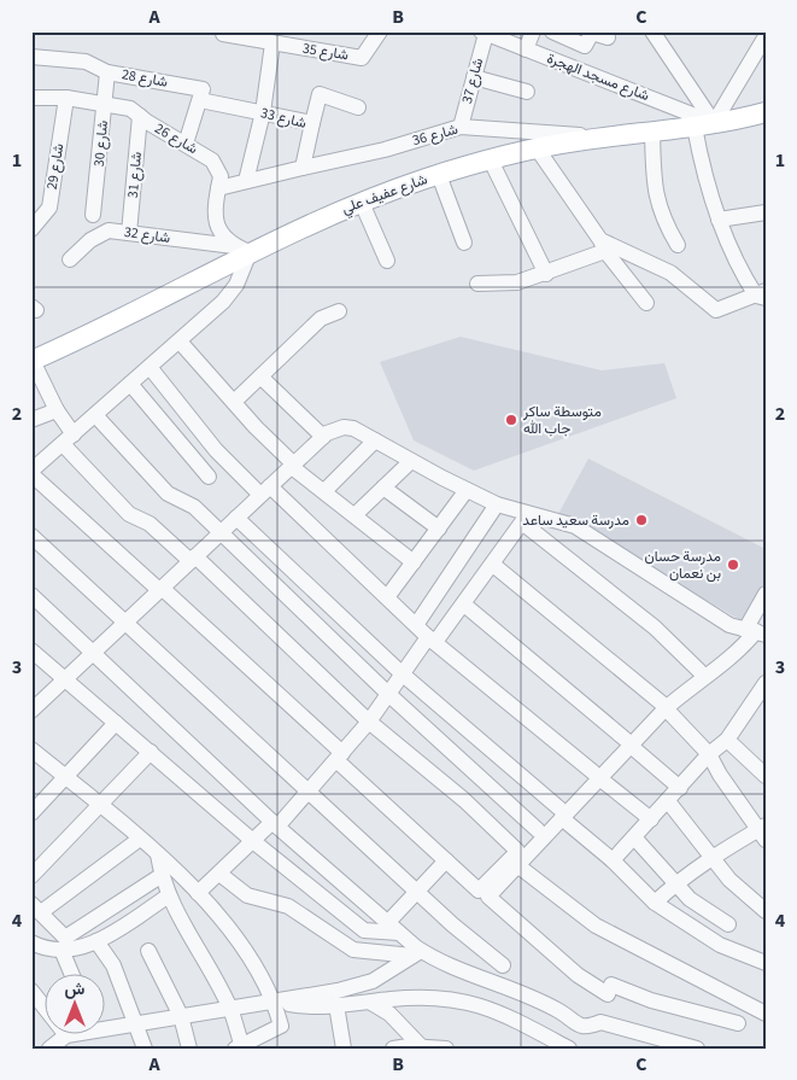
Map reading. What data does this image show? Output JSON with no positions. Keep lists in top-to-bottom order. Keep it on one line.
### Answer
{"streets":{"main road":["شارع عفيف علي"],"street":["شارع 35","شارع مسجد الهجرة","شارع 28","شارع 37","شارع 33","شارع 36","شارع 26","شارع 30","شارع 29","شارع 31","شارع 32"]},"crossings":[["شارع مسجد الهجرة","شارع 37"],["شارع مسجد الهجرة","شارع عفيف علي"],["شارع 28","شارع 33"],["شارع 28","شارع 30"],["شارع 37","شارع 36"],["شارع 33","شارع 36"],["شارع 36","شارع عفيف علي"],["شارع 26","شارع 30"],["شارع 26","شارع 29"],["شارع 26","شارع 31"],["شارع 26","شارع عفيف علي"],["شارع 26","شارع 32"],["شارع 31","شارع 32"],["شارع عفيف علي","شارع 32"]],"places":["متوسطة ساكر جاب الله","مدرسة سعيد ساعد","مدرسة حسان بن نعمان"],"north":"top","grid":{"columns":["A","B","C"],"rows":["1","2","3","4"]}}
